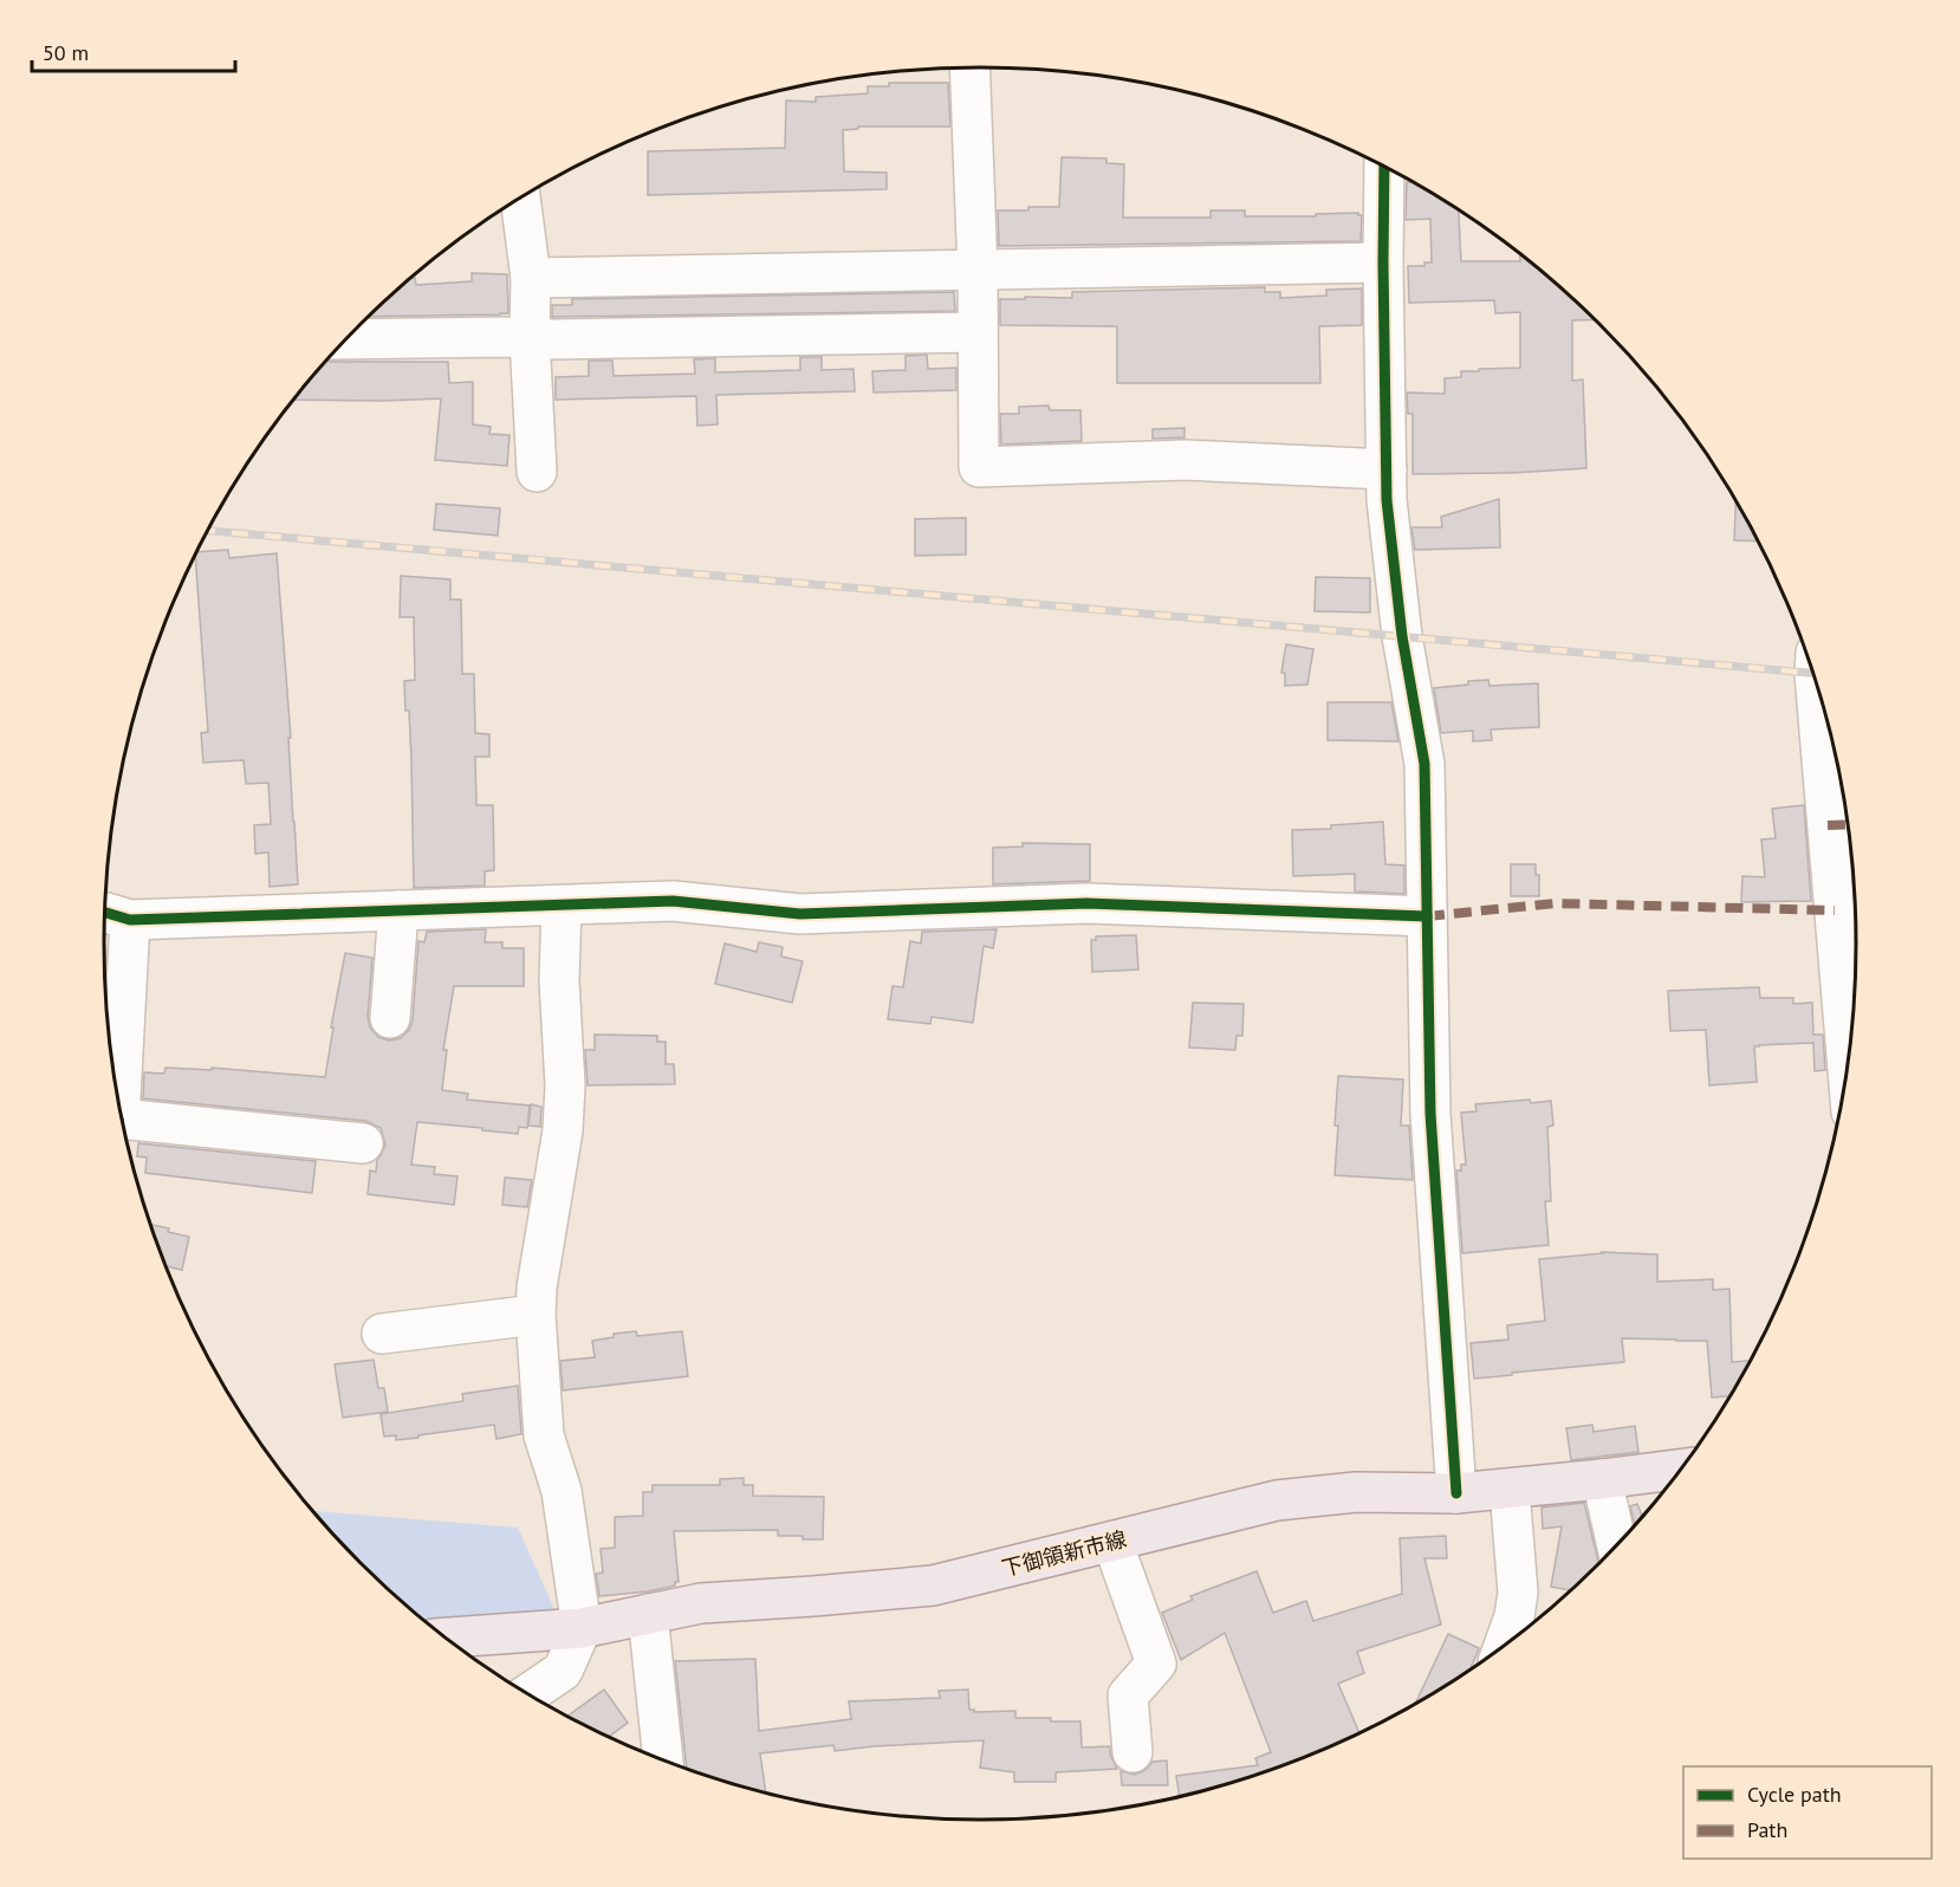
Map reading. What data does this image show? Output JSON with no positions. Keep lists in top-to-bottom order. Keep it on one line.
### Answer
{"streets":{"main road":["下御領新市線"]},"legend":["Cycle path","Path"],"scale_bar":"50 m"}
